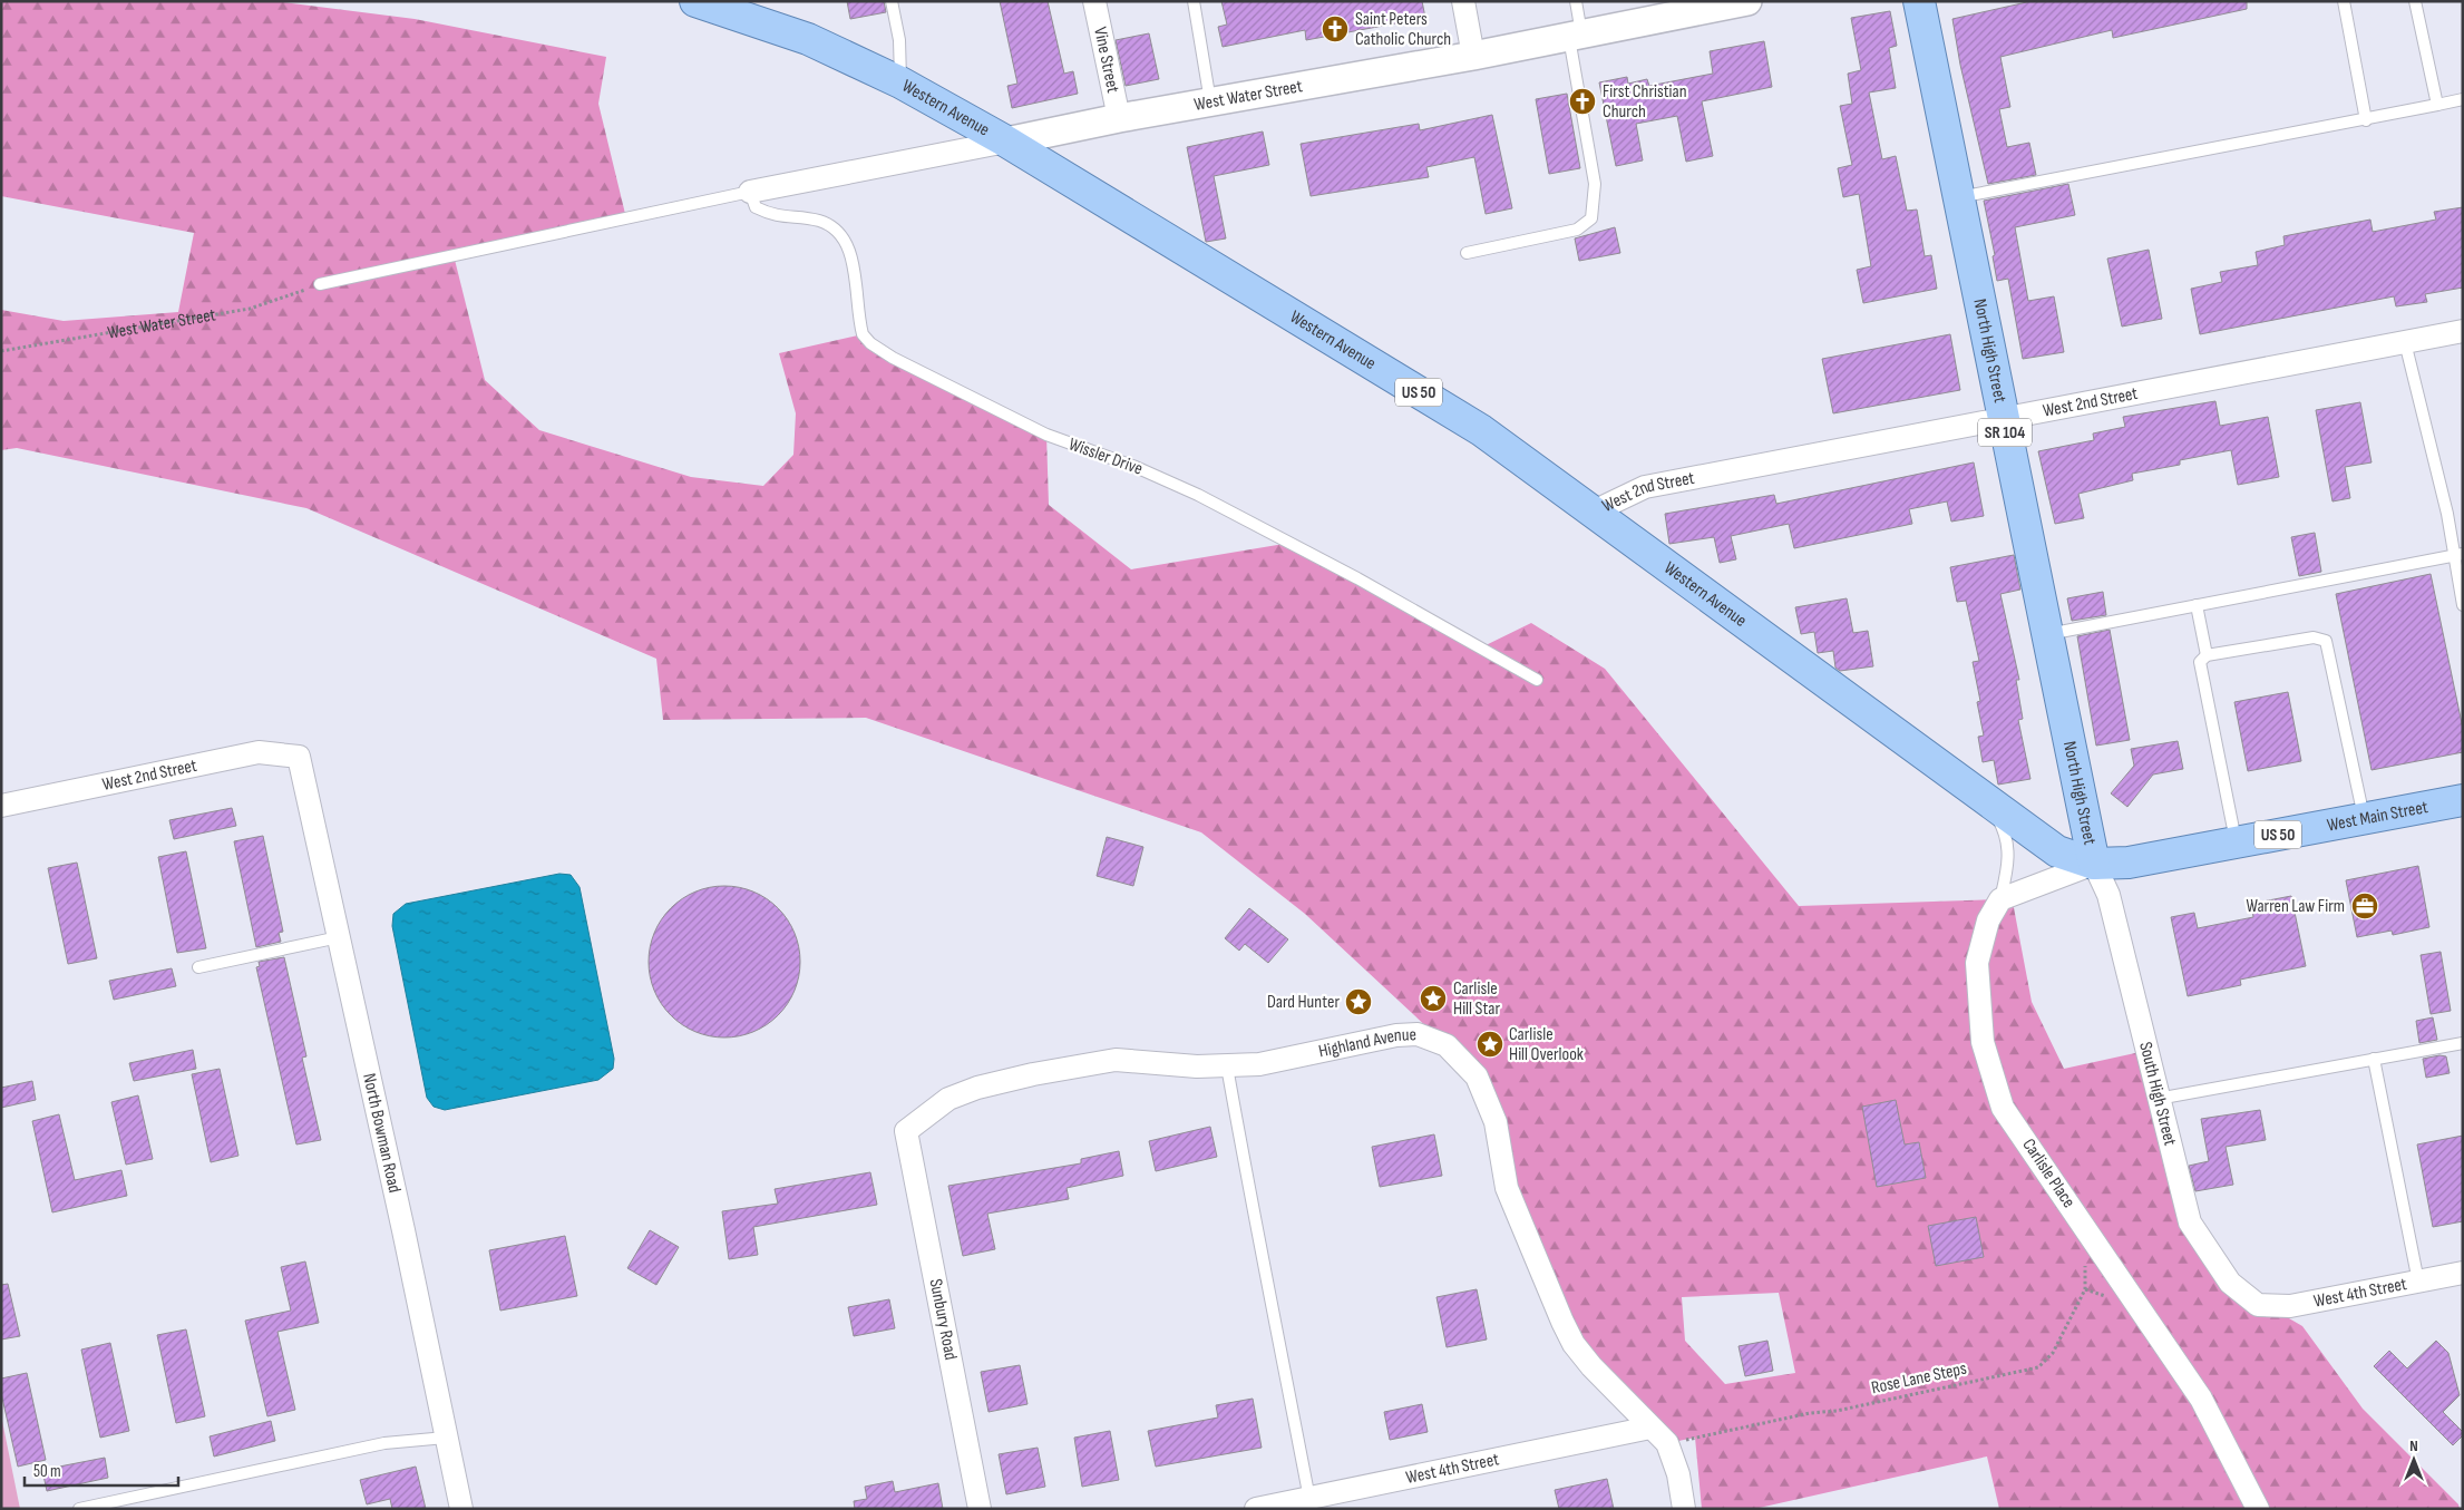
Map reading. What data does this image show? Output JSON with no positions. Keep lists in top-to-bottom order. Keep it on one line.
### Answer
{"streets":{"main road":["Western Avenue","North High Street","US 50","SR 104","West Main Street"],"street":["Vine Street","West Water Street","West 2nd Street","Highland Avenue","South High Street","North Bowman Road","Carlisle Place","West 4th Street","Sunbury Road"],"lane":["Wissler Drive"],"path":["Rose Lane Steps"]},"crossings":[["Vine Street","West Water Street"],["West Water Street","Western Avenue"],["West Water Street","Wissler Drive"],["Western Avenue","North High Street"],["Western Avenue","West 2nd Street"],["Western Avenue","West Main Street"],["Western Avenue","South High Street"],["North High Street","West 2nd Street"],["North High Street","West Main Street"],["North High Street","South High Street"],["West 2nd Street","North Bowman Road"],["West Main Street","South High Street"],["Highland Avenue","West 4th Street"],["Highland Avenue","Sunbury Road"],["Highland Avenue","Rose Lane Steps"],["South High Street","West 4th Street"],["Carlisle Place","Rose Lane Steps"]],"places":{"church":["Saint Peters Catholic Church","First Christian Church"],"office":["Warren Law Firm"],"place":["Carlisle Hill Star","Dard Hunter","Carlisle Hill Overlook"]},"scale_bar":"50 m","north":"top"}
